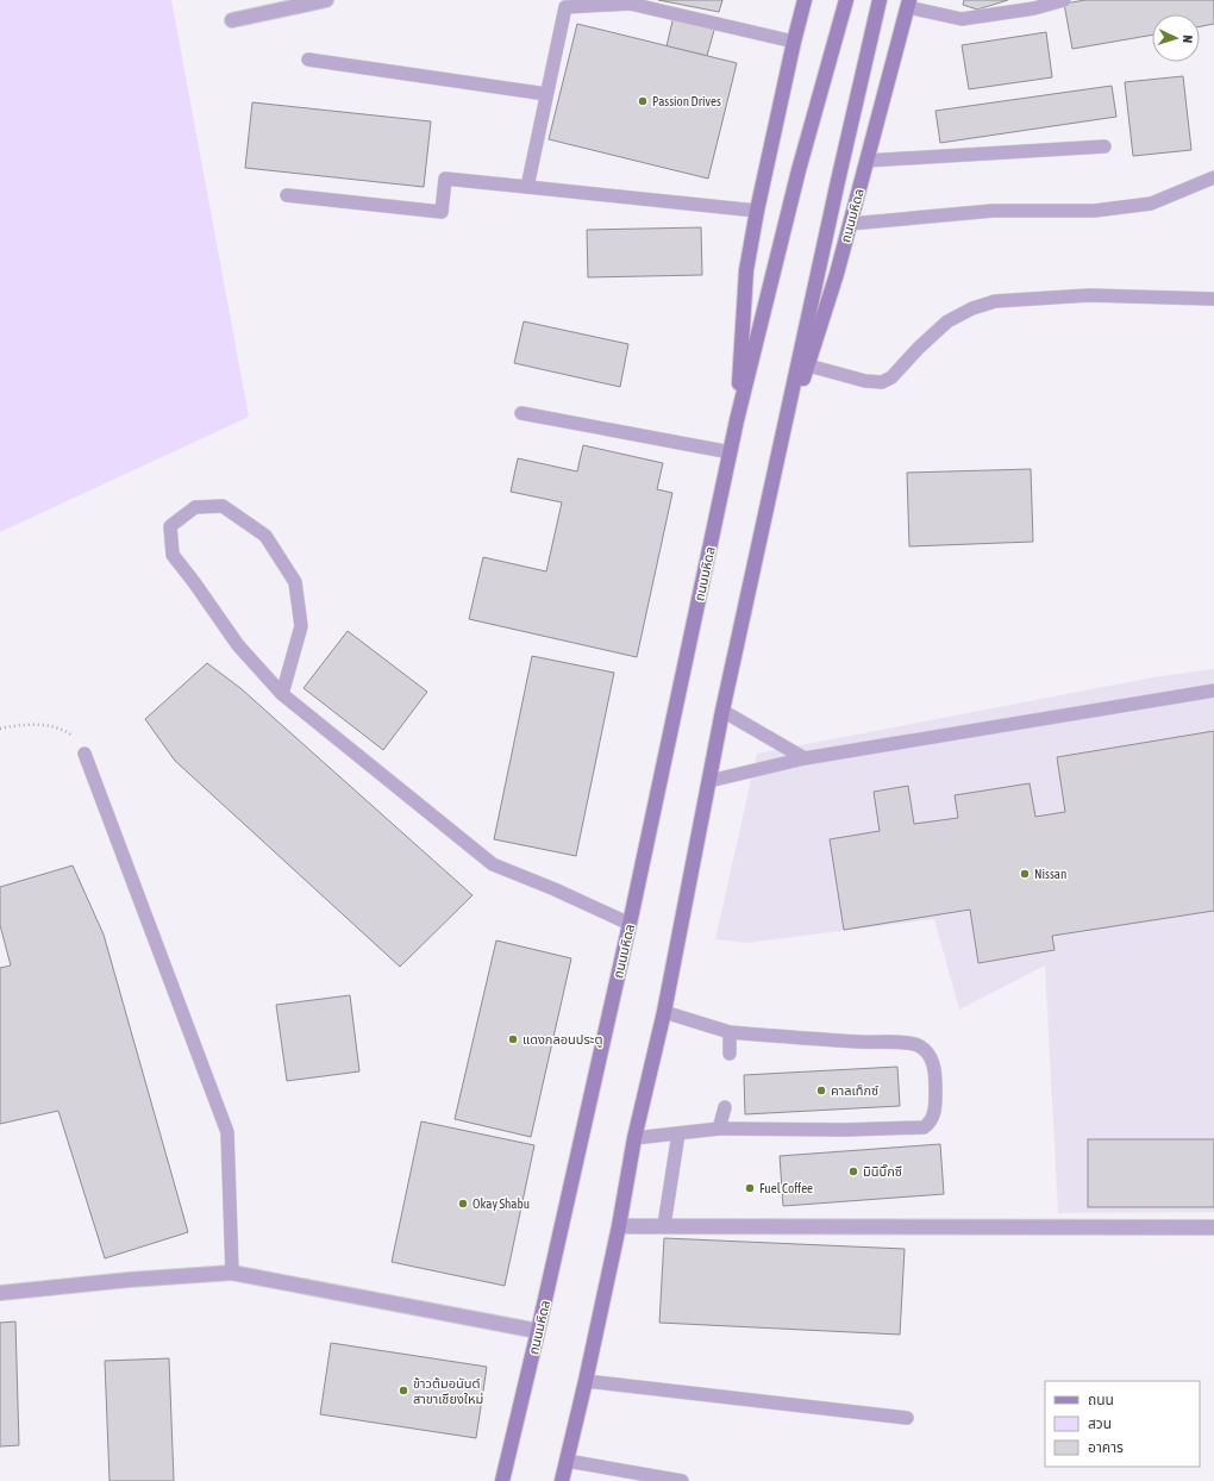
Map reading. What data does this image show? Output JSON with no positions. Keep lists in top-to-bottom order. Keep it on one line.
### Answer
{"streets":{"main road":["ถนนมหิดล"]},"places":["Passion Drives","Nissan","แดงกลอนประตู","คาลเท็กซ์","มินิบิ๊กซี","Fuel Coffee","Okay Shabu","ข้าวต้มอนันต์ สาขาเชียงใหม่"],"legend":["ถนน","สวน","อาคาร"],"north":"right"}
